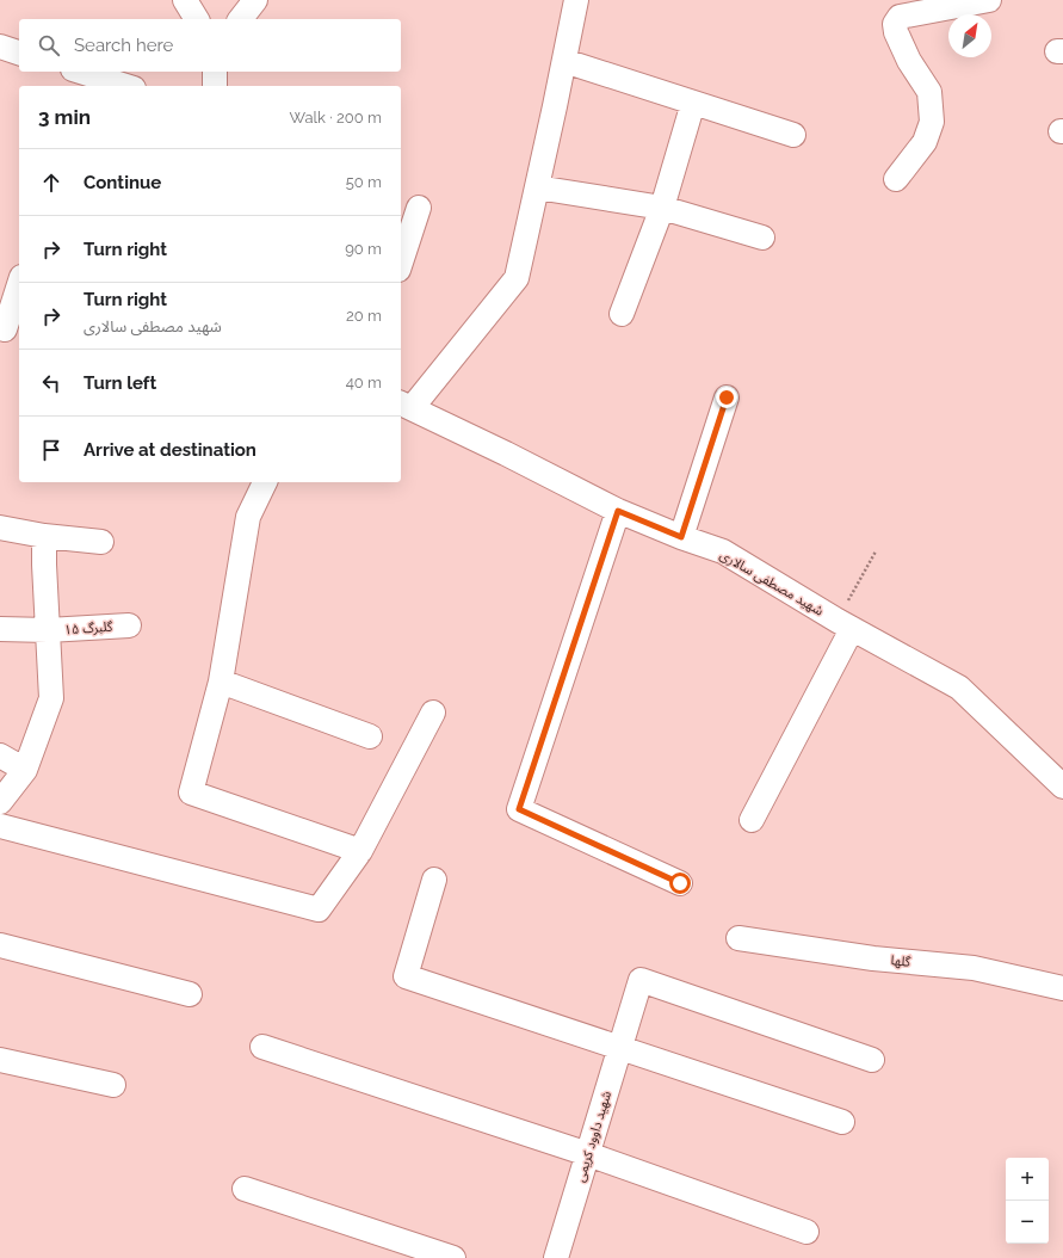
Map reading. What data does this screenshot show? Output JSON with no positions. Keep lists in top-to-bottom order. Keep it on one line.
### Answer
{"streets":{"street":["شهید مصطفی سالاری","گلبرگ ۱۵","گلها","شهید داوود کریمی"]},"north":"top right","page":{"search":"Search here","heading":["3 min","Walk · 200 m"],"list":[["Continue","50 m"],["Turn right","90 m"],["Turn right","شهید مصطفی سالاری","20 m"],["Turn left","40 m"],"Arrive at destination"],"map_buttons":["+","−"]}}
